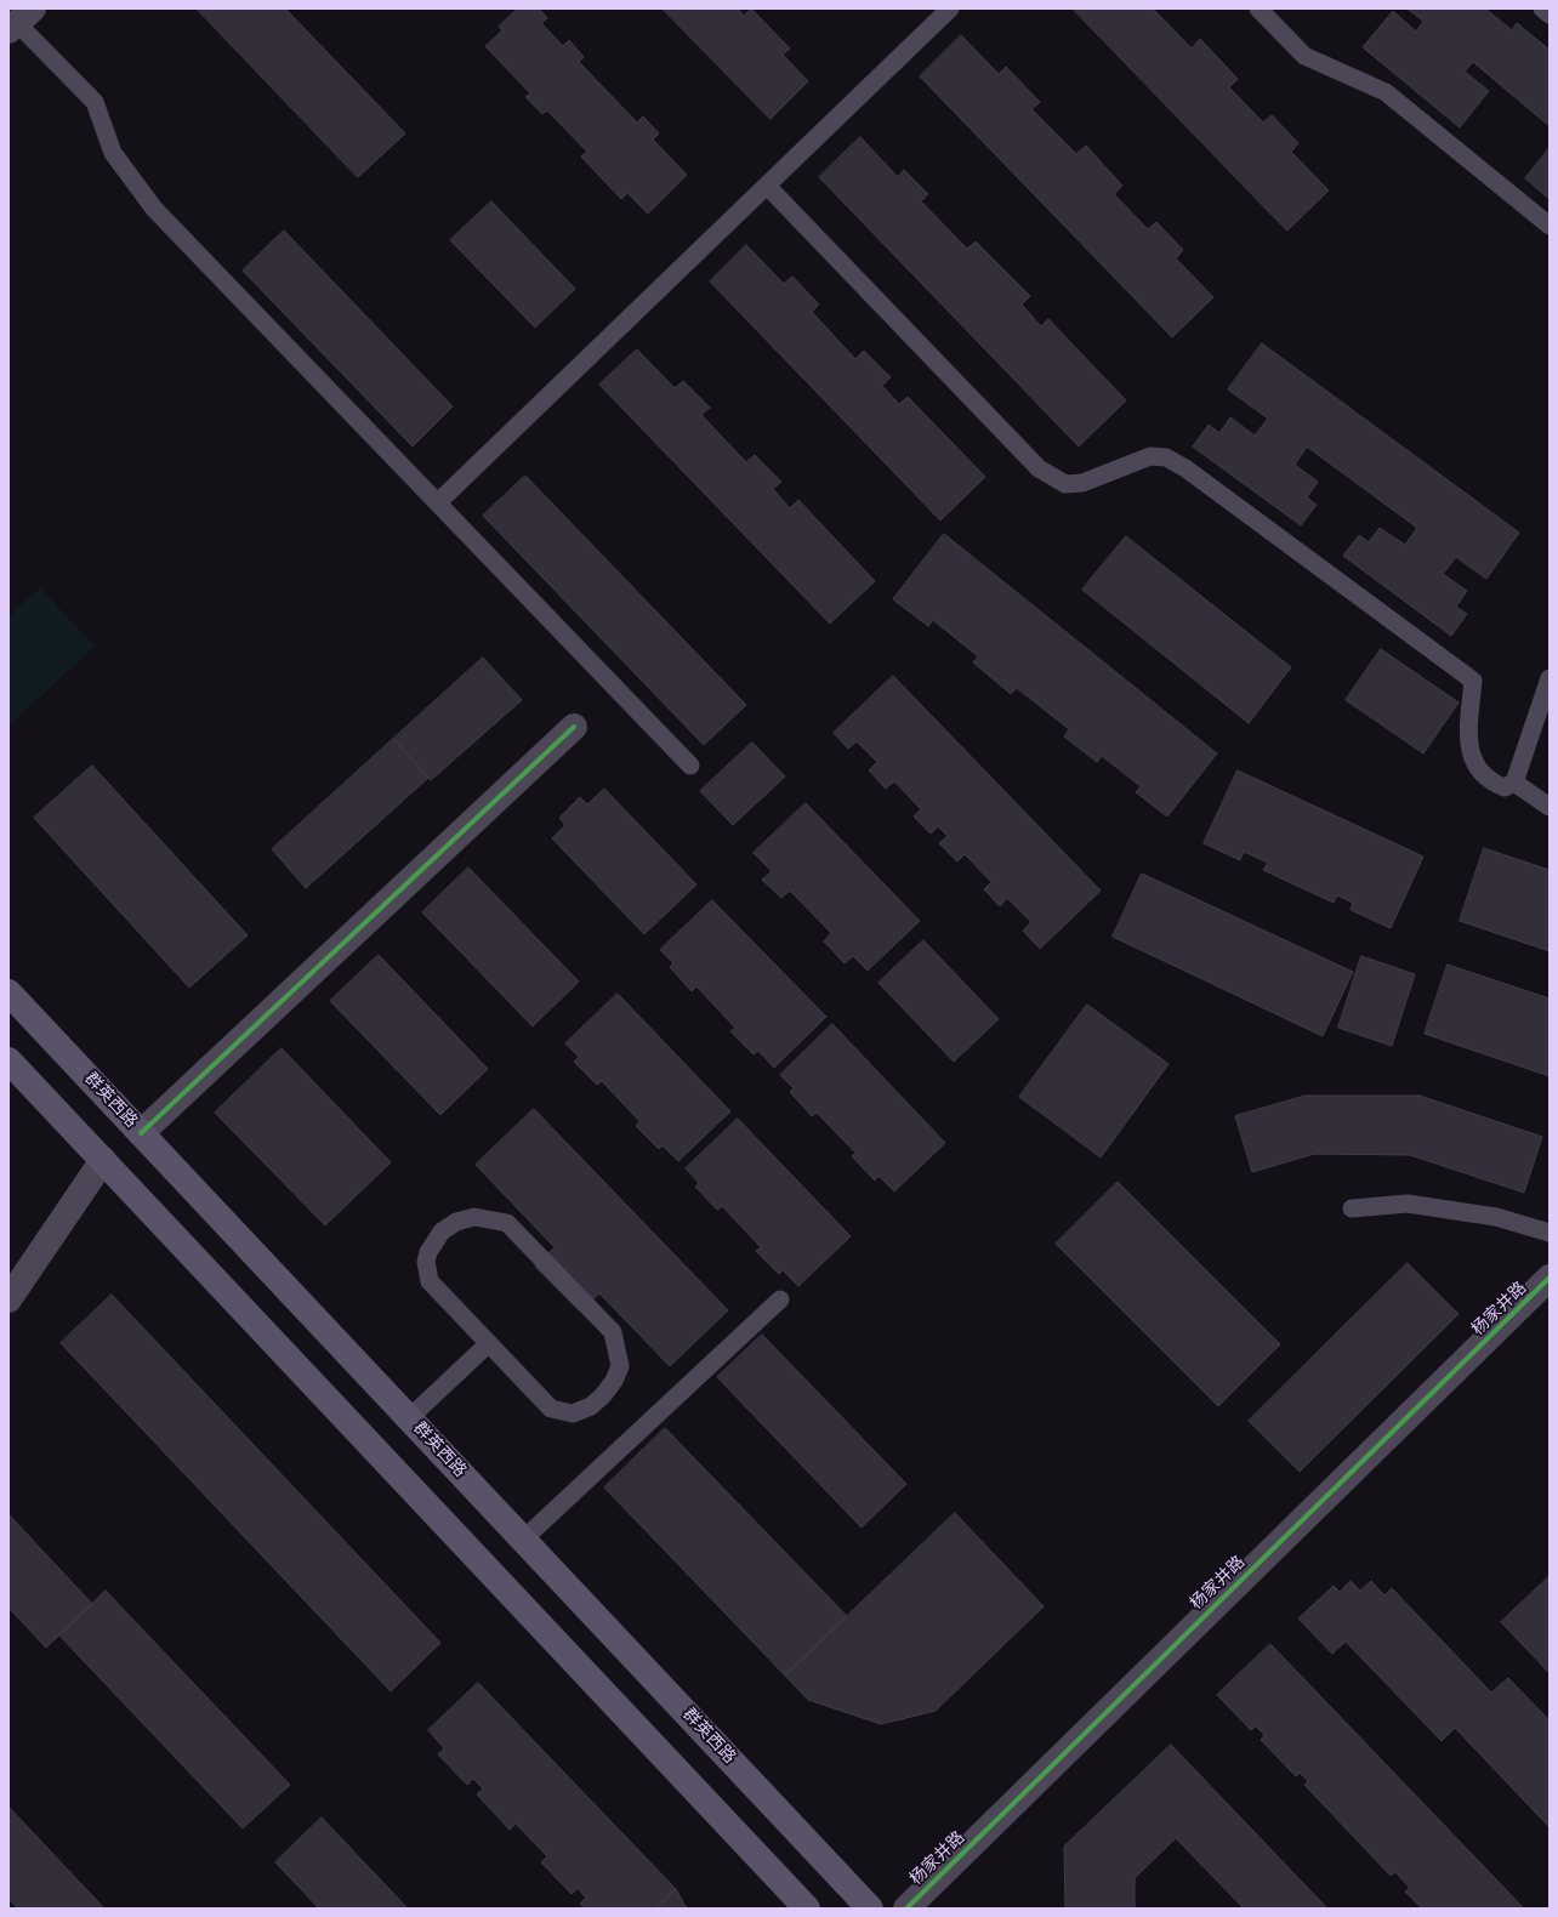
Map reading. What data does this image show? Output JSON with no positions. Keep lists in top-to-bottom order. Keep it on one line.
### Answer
{"streets":{"main road":["群英西路"],"street":["杨家井路"]}}
